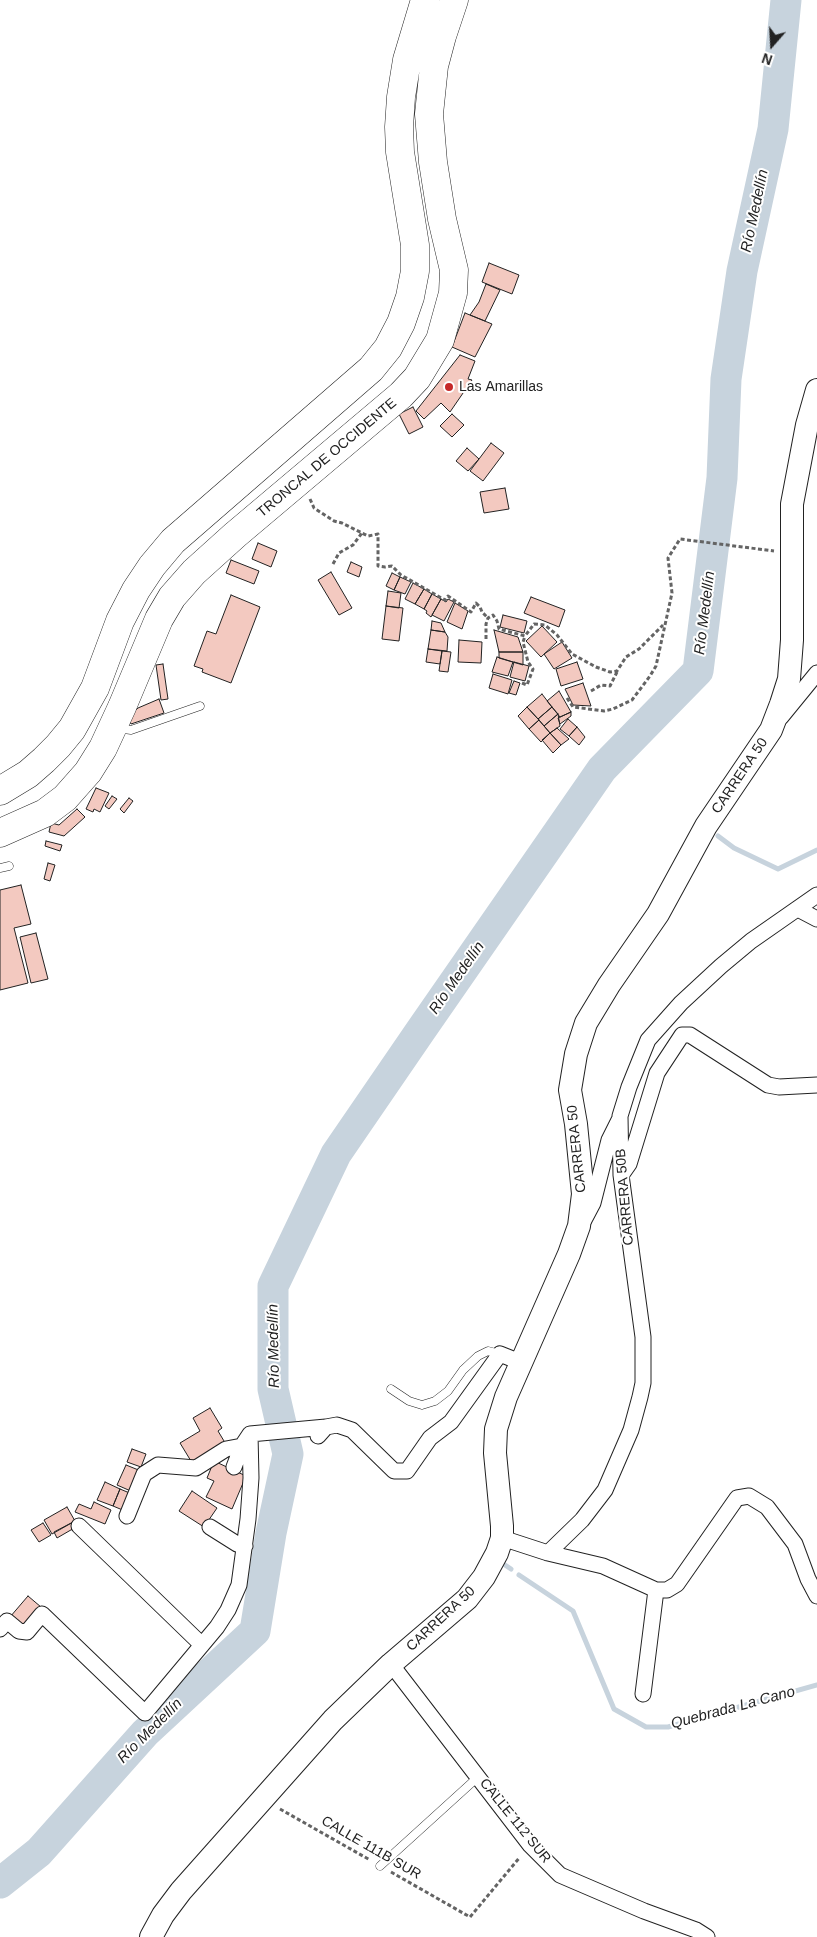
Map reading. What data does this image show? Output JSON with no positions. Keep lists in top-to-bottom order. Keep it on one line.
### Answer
{"streets":{"highway":["TRONCAL DE OCCIDENTE"],"main road":["CARRERA 50"],"street":["CARRERA 50B","CALLE 112 SUR"],"path":["CALLE 111B SUR"]},"crossings":[["CARRERA 50","CALLE 112 SUR"],["CARRERA 50","CALLE 111B SUR"],["CALLE 112 SUR","CALLE 111B SUR"]],"water":["Río Medellín","Quebrada La Cano"],"places":["Las Amarillas"],"north":"bottom"}
